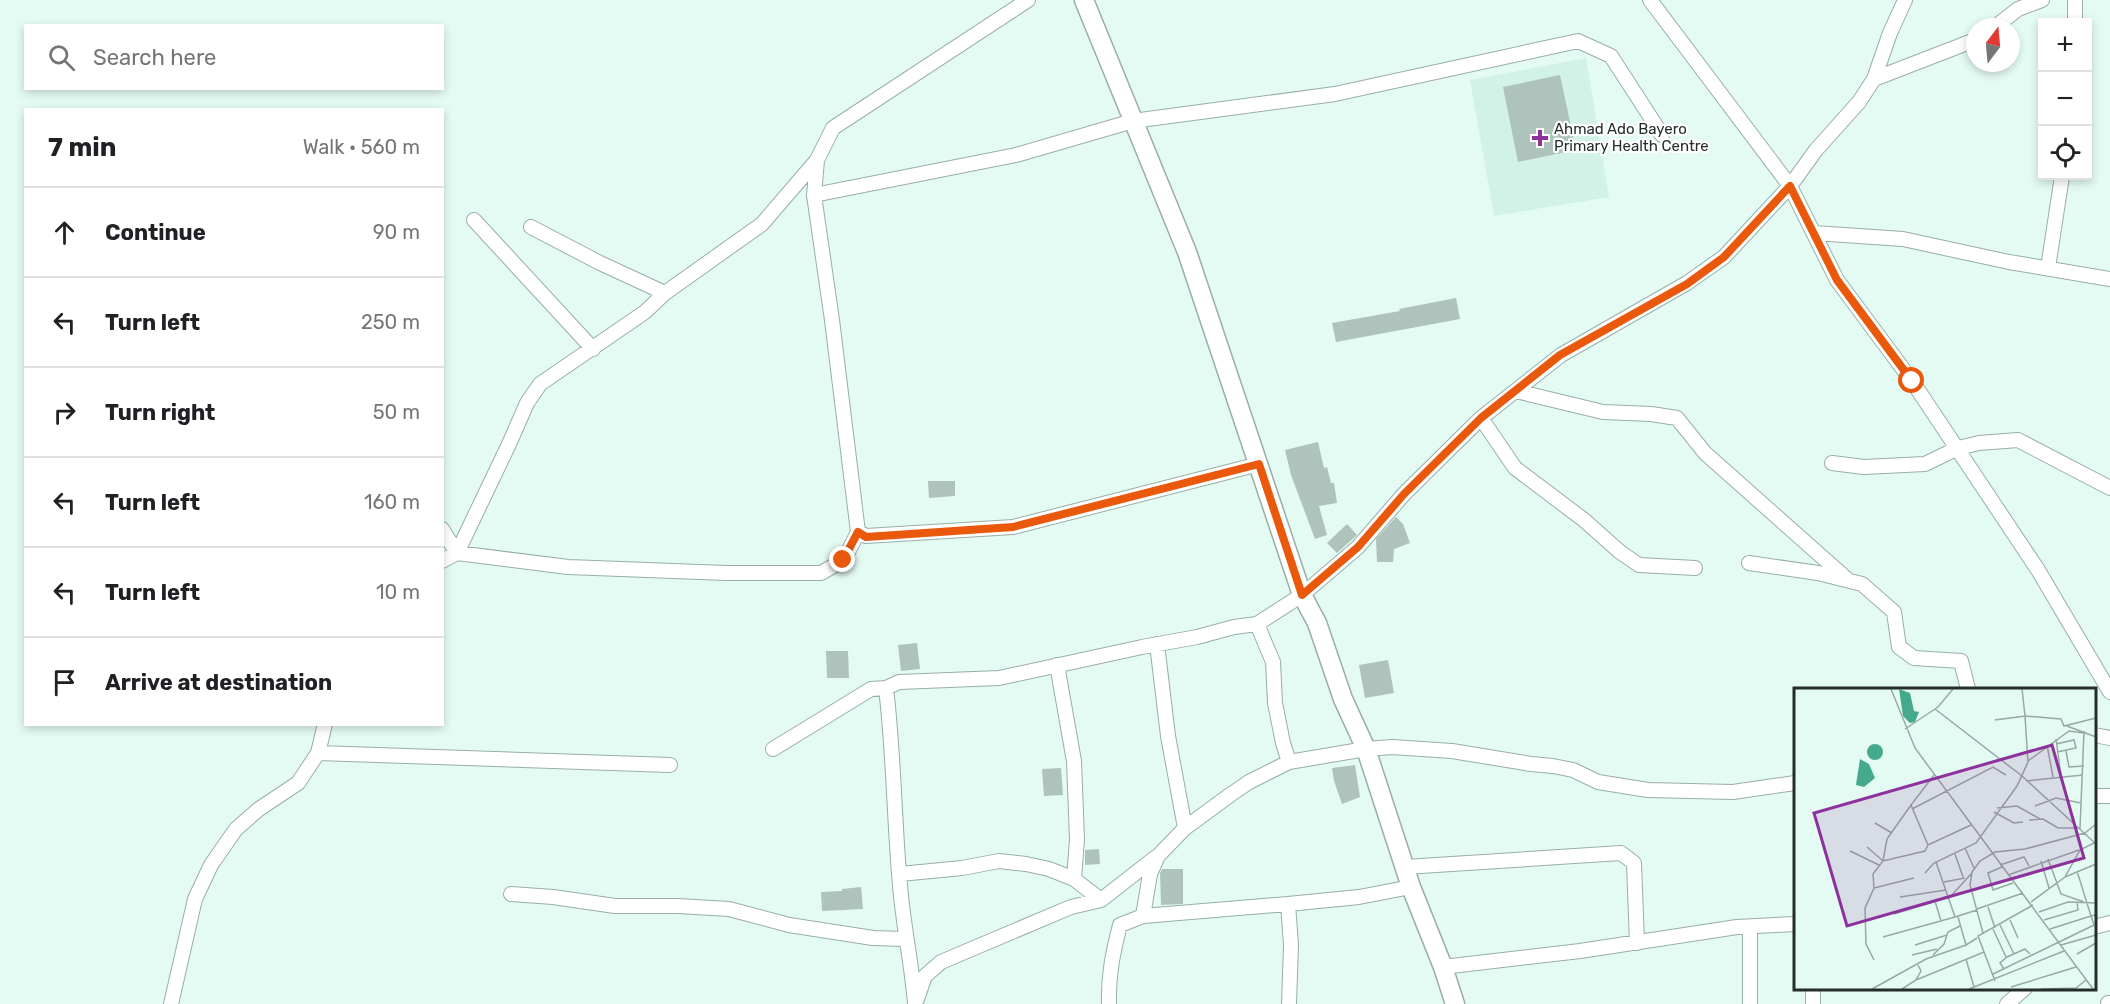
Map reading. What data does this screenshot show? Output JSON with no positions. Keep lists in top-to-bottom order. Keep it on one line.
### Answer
{"places":{"health":["Ahmad Ado Bayero Primary Health Centre"]},"north":"top","page":{"map_buttons":["+","−"],"search":"Search here","heading":["7 min","Walk · 560 m"],"list":[["Continue","90 m"],["Turn left","250 m"],["Turn right","50 m"],["Turn left","160 m"],["Turn left","10 m"],"Arrive at destination"]}}
